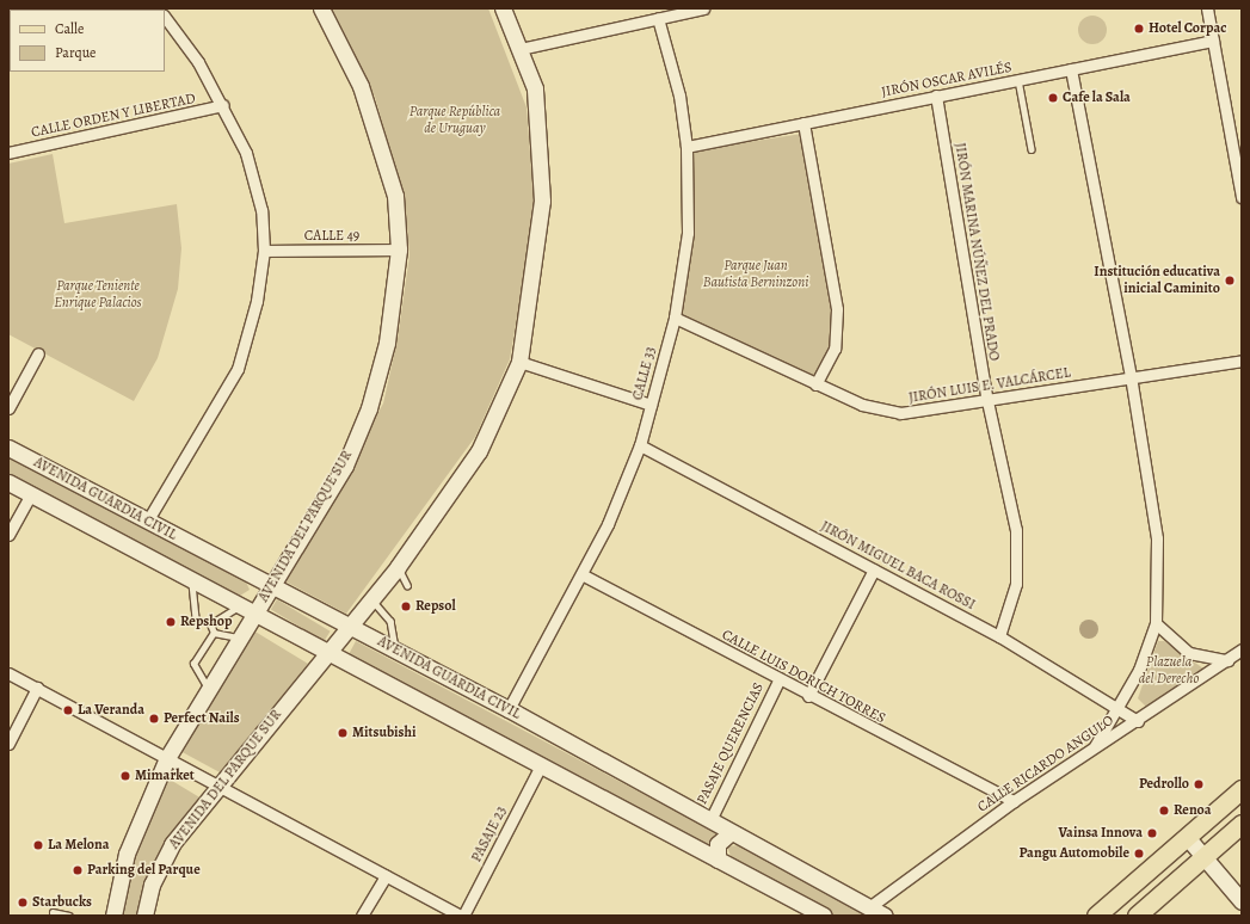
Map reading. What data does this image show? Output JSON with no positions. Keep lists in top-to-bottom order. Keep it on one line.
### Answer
{"streets":{"main road":["AVENIDA GUARDIA CIVIL","AVENIDA DEL PARQUE SUR"],"street":["JIRÓN OSCAR AVILÉS","CALLE ORDEN Y LIBERTAD","CALLE 49","JIRÓN MARINA NÚÑEZ DEL PRADO","CALLE 33","JIRÓN LUIS E. VALCÁRCEL","JIRÓN MIGUEL BACA ROSSI","CALLE LUIS DORICH TORRES","PASAJE QUERENCIAS","CALLE RICARDO ANGULO","PASAJE 23"]},"crossings":[["JIRÓN OSCAR AVILÉS","JIRÓN MARINA NÚÑEZ DEL PRADO"],["JIRÓN OSCAR AVILÉS","CALLE 33"],["CALLE 49","AVENIDA DEL PARQUE SUR"],["JIRÓN MARINA NÚÑEZ DEL PRADO","JIRÓN LUIS E. VALCÁRCEL"],["JIRÓN MARINA NÚÑEZ DEL PRADO","JIRÓN MIGUEL BACA ROSSI"],["CALLE 33","JIRÓN LUIS E. VALCÁRCEL"],["CALLE 33","AVENIDA GUARDIA CIVIL"],["CALLE 33","JIRÓN MIGUEL BACA ROSSI"],["CALLE 33","CALLE LUIS DORICH TORRES"],["AVENIDA GUARDIA CIVIL","AVENIDA DEL PARQUE SUR"],["AVENIDA GUARDIA CIVIL","PASAJE QUERENCIAS"],["AVENIDA GUARDIA CIVIL","CALLE RICARDO ANGULO"],["AVENIDA GUARDIA CIVIL","PASAJE 23"],["JIRÓN MIGUEL BACA ROSSI","CALLE RICARDO ANGULO"],["CALLE LUIS DORICH TORRES","PASAJE QUERENCIAS"],["CALLE LUIS DORICH TORRES","CALLE RICARDO ANGULO"]],"parks":["Parque República de Uruguay","Parque Juan Bautista Berninzoni","Parque Teniente Enrique Palacios","Plazuela del Derecho"],"places":["Hotel Corpac","Cafe la Sala","Institución educativa inicial Caminito","Repsol","Repshop","La Veranda","Perfect Nails","Mitsubishi","Mimarket","Pedrollo","Renoa","Vainsa Innova","La Melona","Pangu Automobile","Parking del Parque","Starbucks"],"legend":["Calle","Parque"]}
